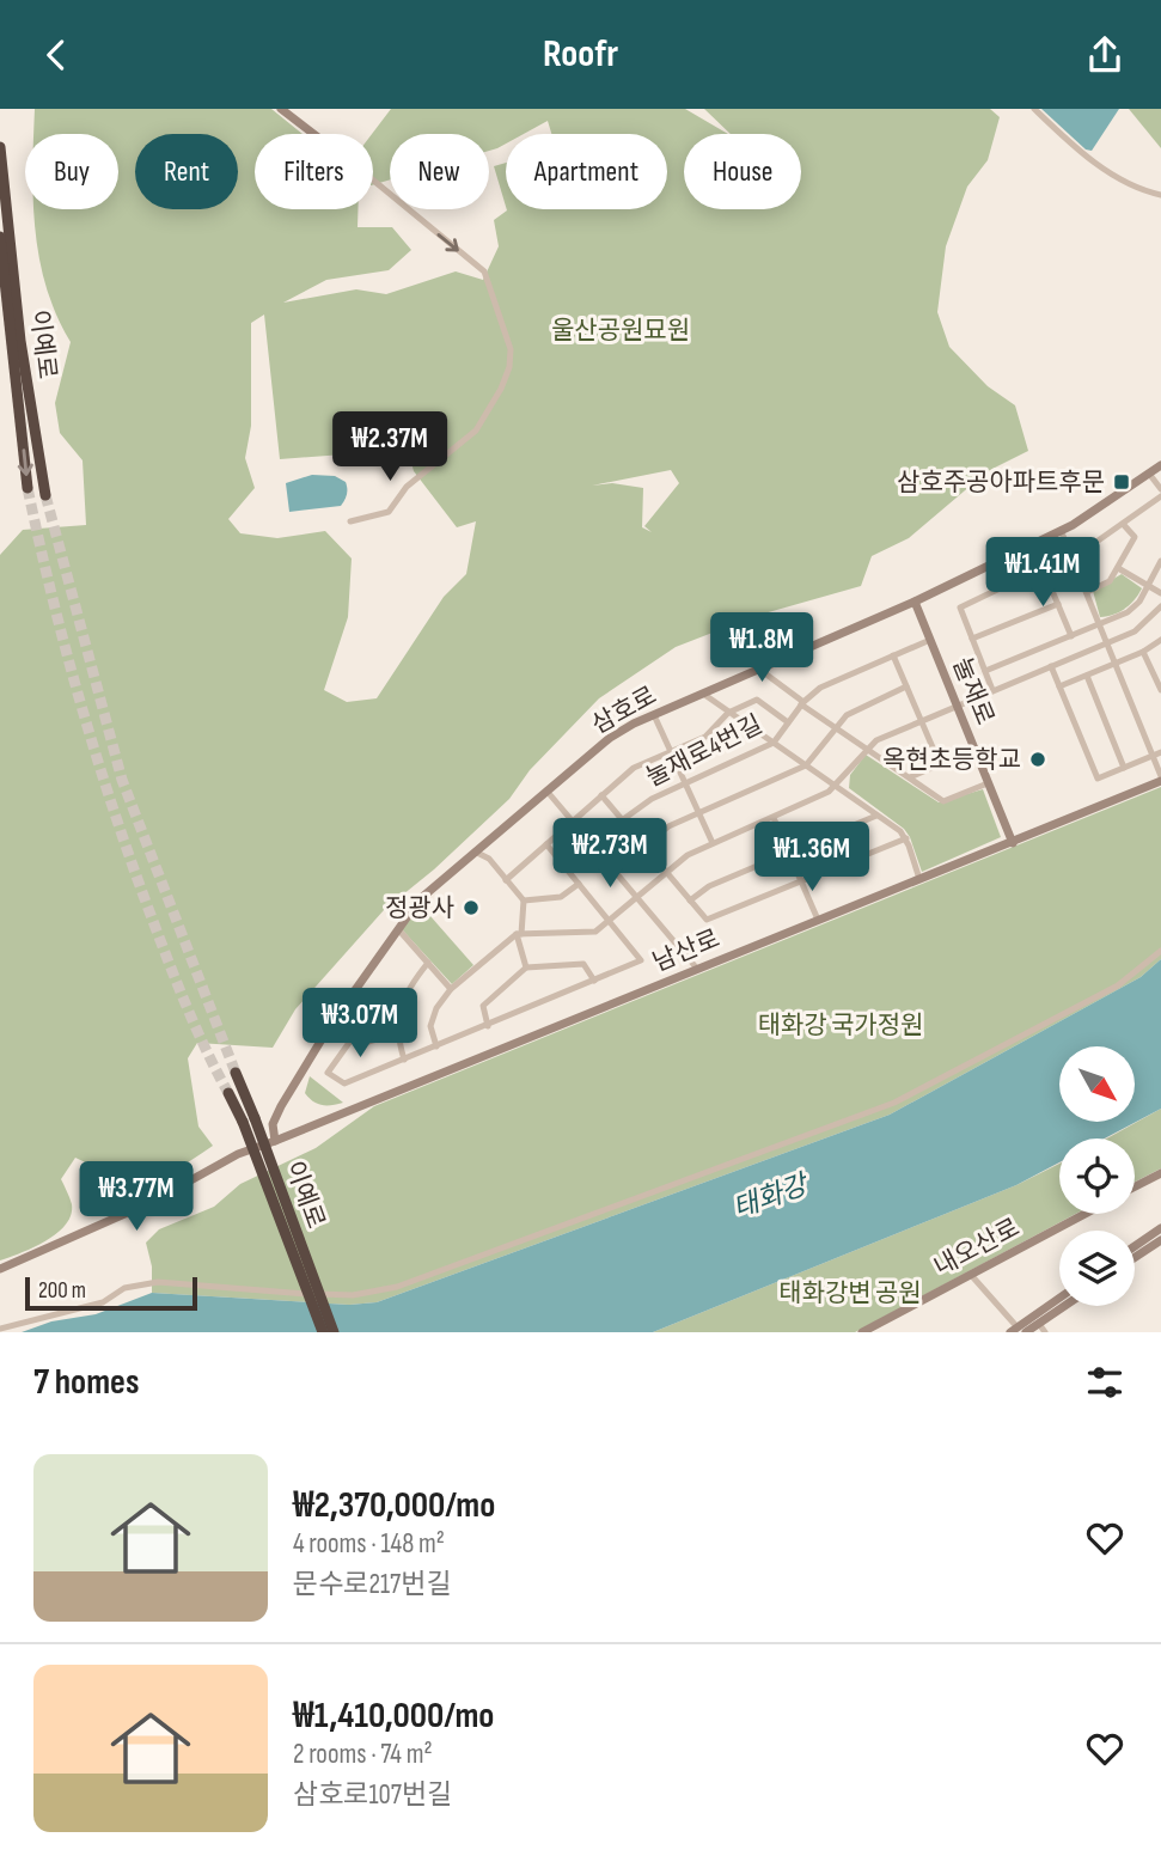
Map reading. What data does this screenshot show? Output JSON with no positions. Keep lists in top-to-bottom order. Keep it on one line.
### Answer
{"streets":{"highway":["이예로"],"main road":["눌재로","삼호로","남산로","내오산로"],"street":["눌재로4번길"]},"crossings":[["눌재로","삼호로"],["눌재로","눌재로4번길"],["눌재로","남산로"],["삼호로","남산로"]],"water":["태화강"],"parks":["울산공원묘원","태화강 국가정원","태화강변 공원"],"places":{"transit":["삼호주공아파트후문"],"other":["옥현초등학교","정광사"]},"scale_bar":"200 m","north":"bottom right","page":{"header":"Roofr","chip":["Buy","Rent","Filters","New","Apartment","House"],"price":["₩2.37M","₩1.41M","₩1.8M","₩2.73M","₩1.36M","₩3.07M","₩3.77M"],"scale":"200 m","heading":"7 homes","list":[{"name":"₩2,370,000/mo","note":"4 rooms · 148 m² · 문수로217번길"},{"name":"₩1,410,000/mo","note":"2 rooms · 74 m² · 삼호로107번길"}]}}
